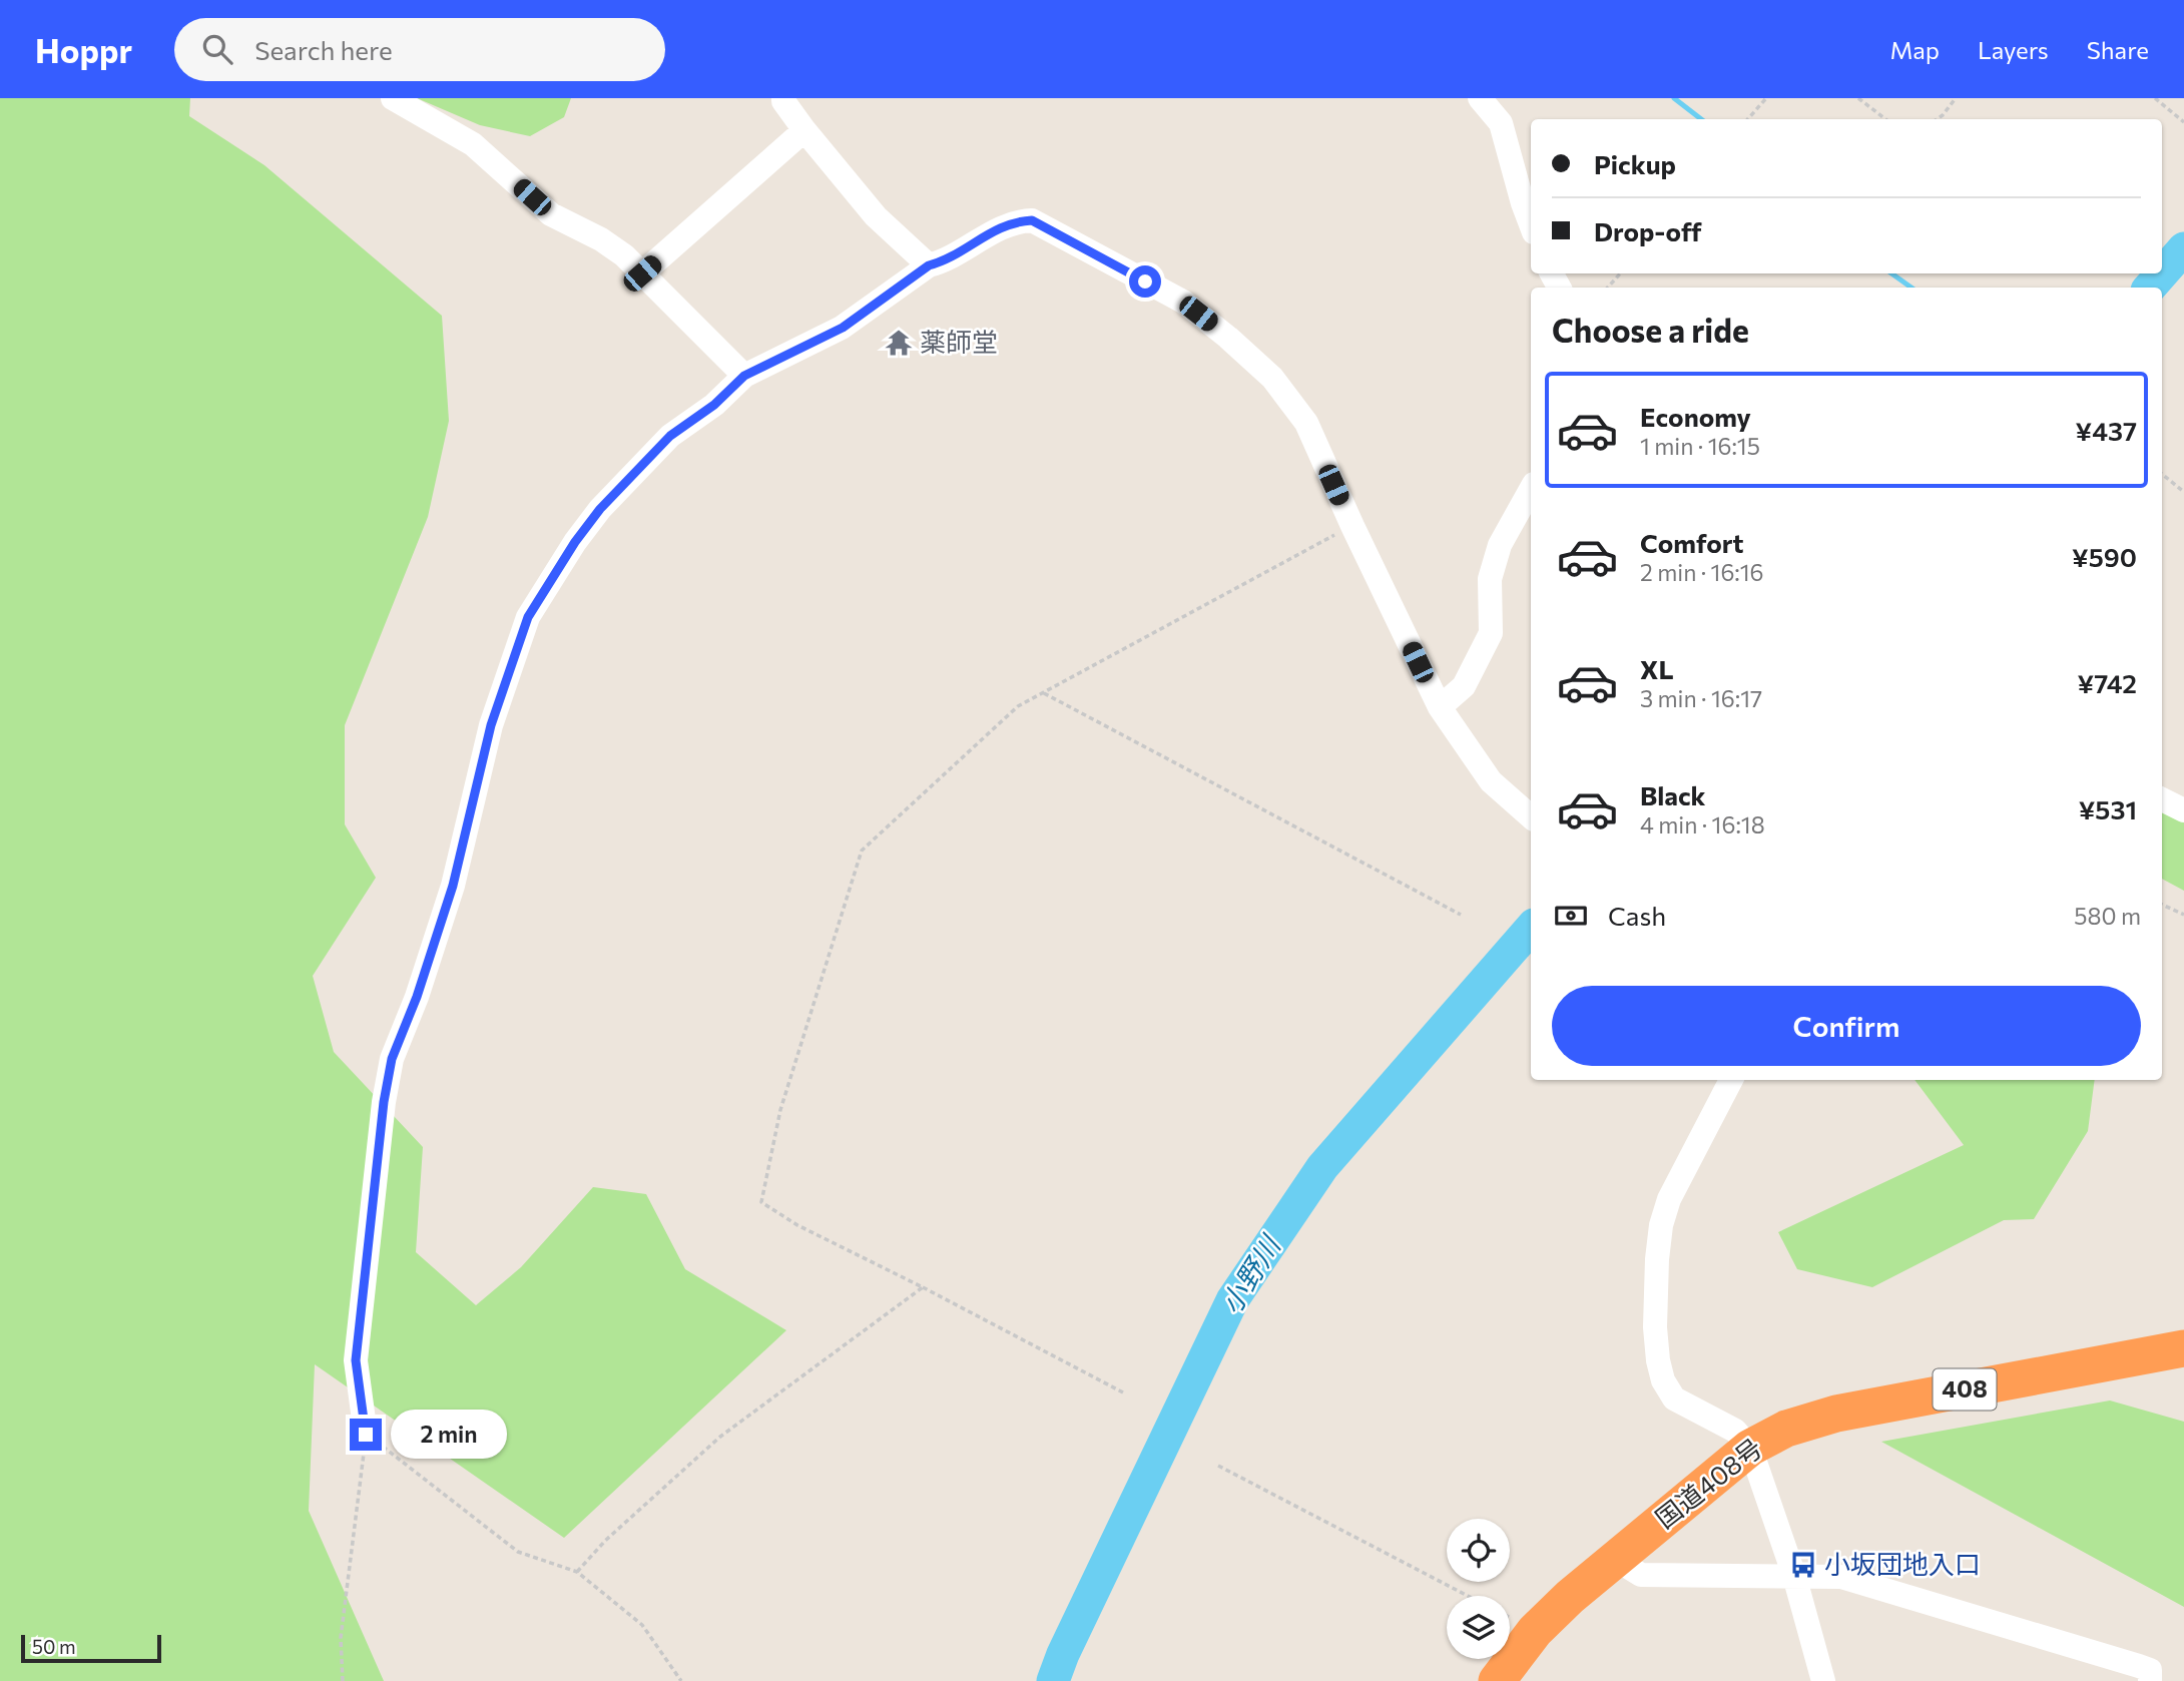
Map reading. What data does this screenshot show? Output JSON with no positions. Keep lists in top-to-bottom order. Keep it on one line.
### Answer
{"streets":{"highway":["408","国道408号"]},"water":["小野川"],"places":{"temple":["薬師堂"],"bus stop":["小坂団地入口"]},"scale_bar":"50 m","page":{"header":"Hoppr","search":"Search here","nav":["Map","Layers","Share"],"banner":["Pickup","Drop-off"],"heading":"Choose a ride","list":[{"name":"Economy","note":"1 min · 16:15","value":"¥437"},{"name":"Comfort","note":"2 min · 16:16","value":"¥590"},{"name":"XL","note":"3 min · 16:17","value":"¥742"},{"name":"Black","note":"4 min · 16:18","value":"¥531"}],"pay":["Cash","580 m"],"buttons":"Confirm","bubble":"2 min","scale":"50 m"}}
